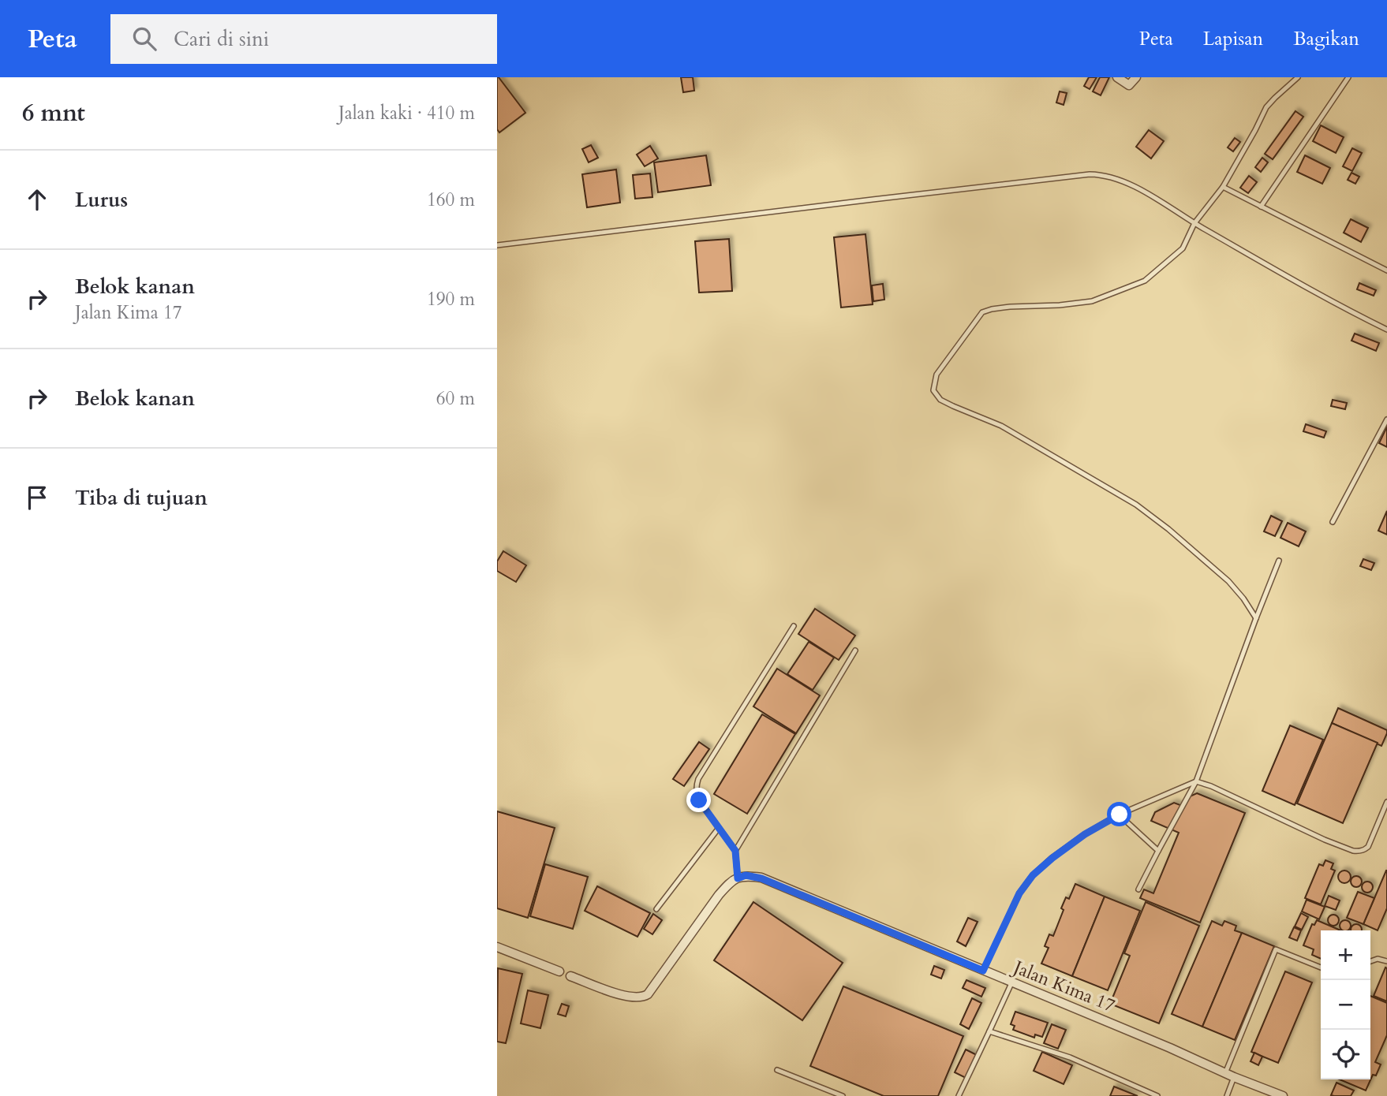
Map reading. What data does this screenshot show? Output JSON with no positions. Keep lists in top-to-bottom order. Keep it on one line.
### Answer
{"streets":{"street":["Jalan Kima 17"]},"page":{"header":"Peta","search":"Cari di sini","nav":["Peta","Lapisan","Bagikan"],"heading":["6 mnt","Jalan kaki · 410 m"],"list":[["Lurus","160 m"],["Belok kanan","Jalan Kima 17","190 m"],["Belok kanan","60 m"],"Tiba di tujuan"],"map_buttons":["+","−"]}}
